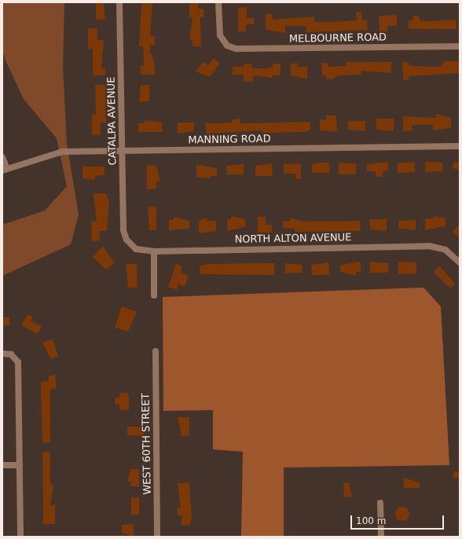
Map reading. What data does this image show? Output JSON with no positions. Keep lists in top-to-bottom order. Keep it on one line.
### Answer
{"streets":{"street":["MELBOURNE ROAD","CATALPA AVENUE","MANNING ROAD","NORTH ALTON AVENUE","WEST 60TH STREET"]},"crossings":[["CATALPA AVENUE","MANNING ROAD"],["CATALPA AVENUE","NORTH ALTON AVENUE"]],"scale_bar":"100 m"}
